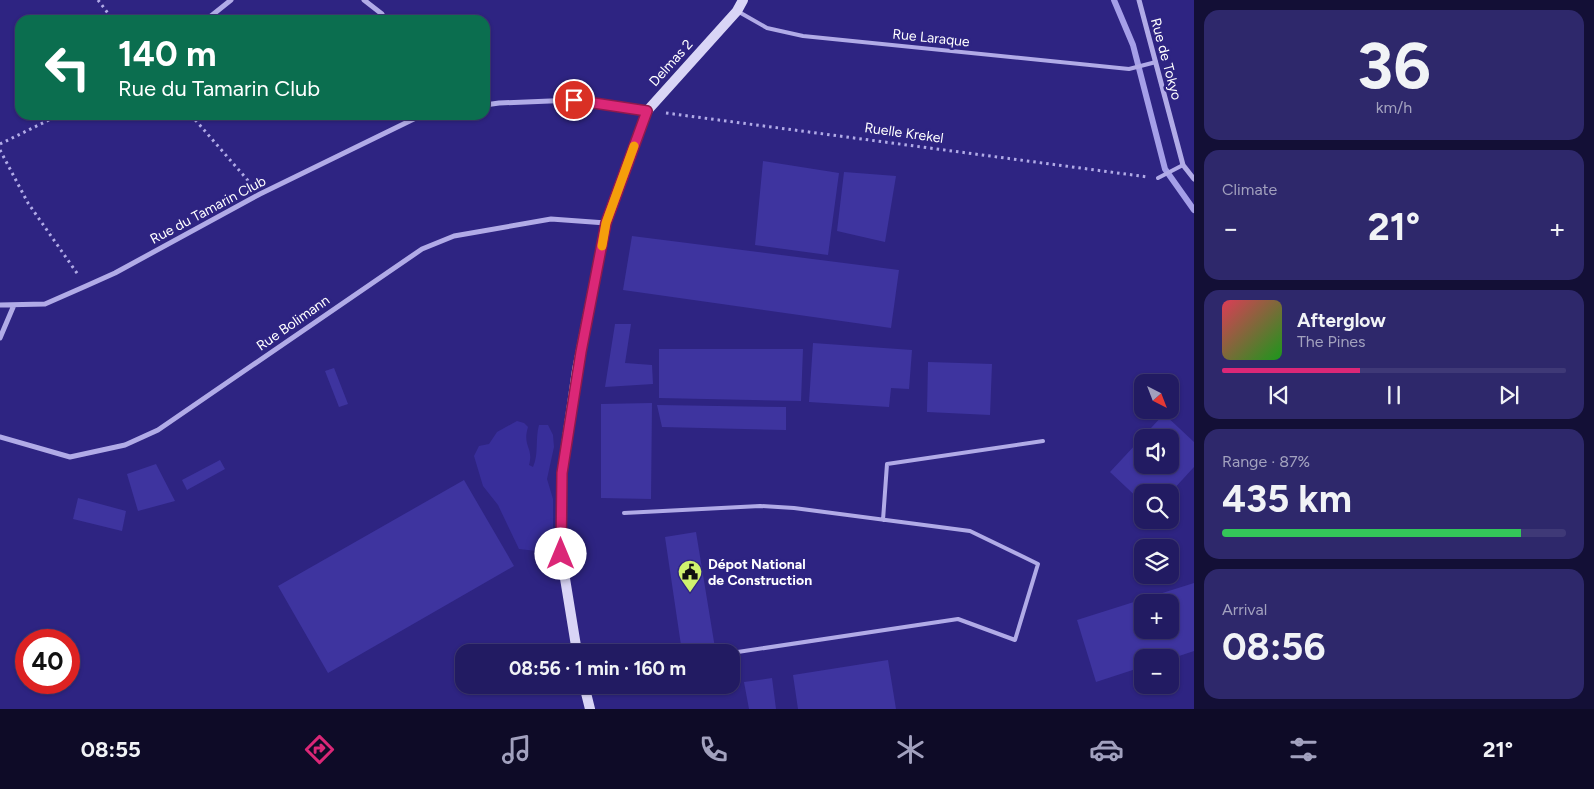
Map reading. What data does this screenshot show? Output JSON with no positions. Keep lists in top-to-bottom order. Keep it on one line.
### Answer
{"streets":{"street":["Rue de Tokyo","Delmas 2","Rue du Tamarin Club","Rue Bolimann"],"lane":["Rue Laraque"],"path":["Ruelle Krekel"]},"crossings":[["Rue Laraque","Rue de Tokyo"],["Rue Laraque","Delmas 2"],["Delmas 2","Ruelle Krekel"],["Delmas 2","Rue Bolimann"]],"places":{"public building":["Dépot National de Construction"]},"north":"bottom right","page":{"tile":[["36","km/h"],"Climate",["Range · 87%","435 km"],["Arrival","08:56"]],"turn":["140 m","Rue du Tamarin Club"],"heat":["−","21°","+"],"song":["Afterglow","The Pines"],"map_buttons":["+","−"],"limit":"40","trip":"08:56 · 1 min · 160 m","tabs":["08:55","21°"]}}
